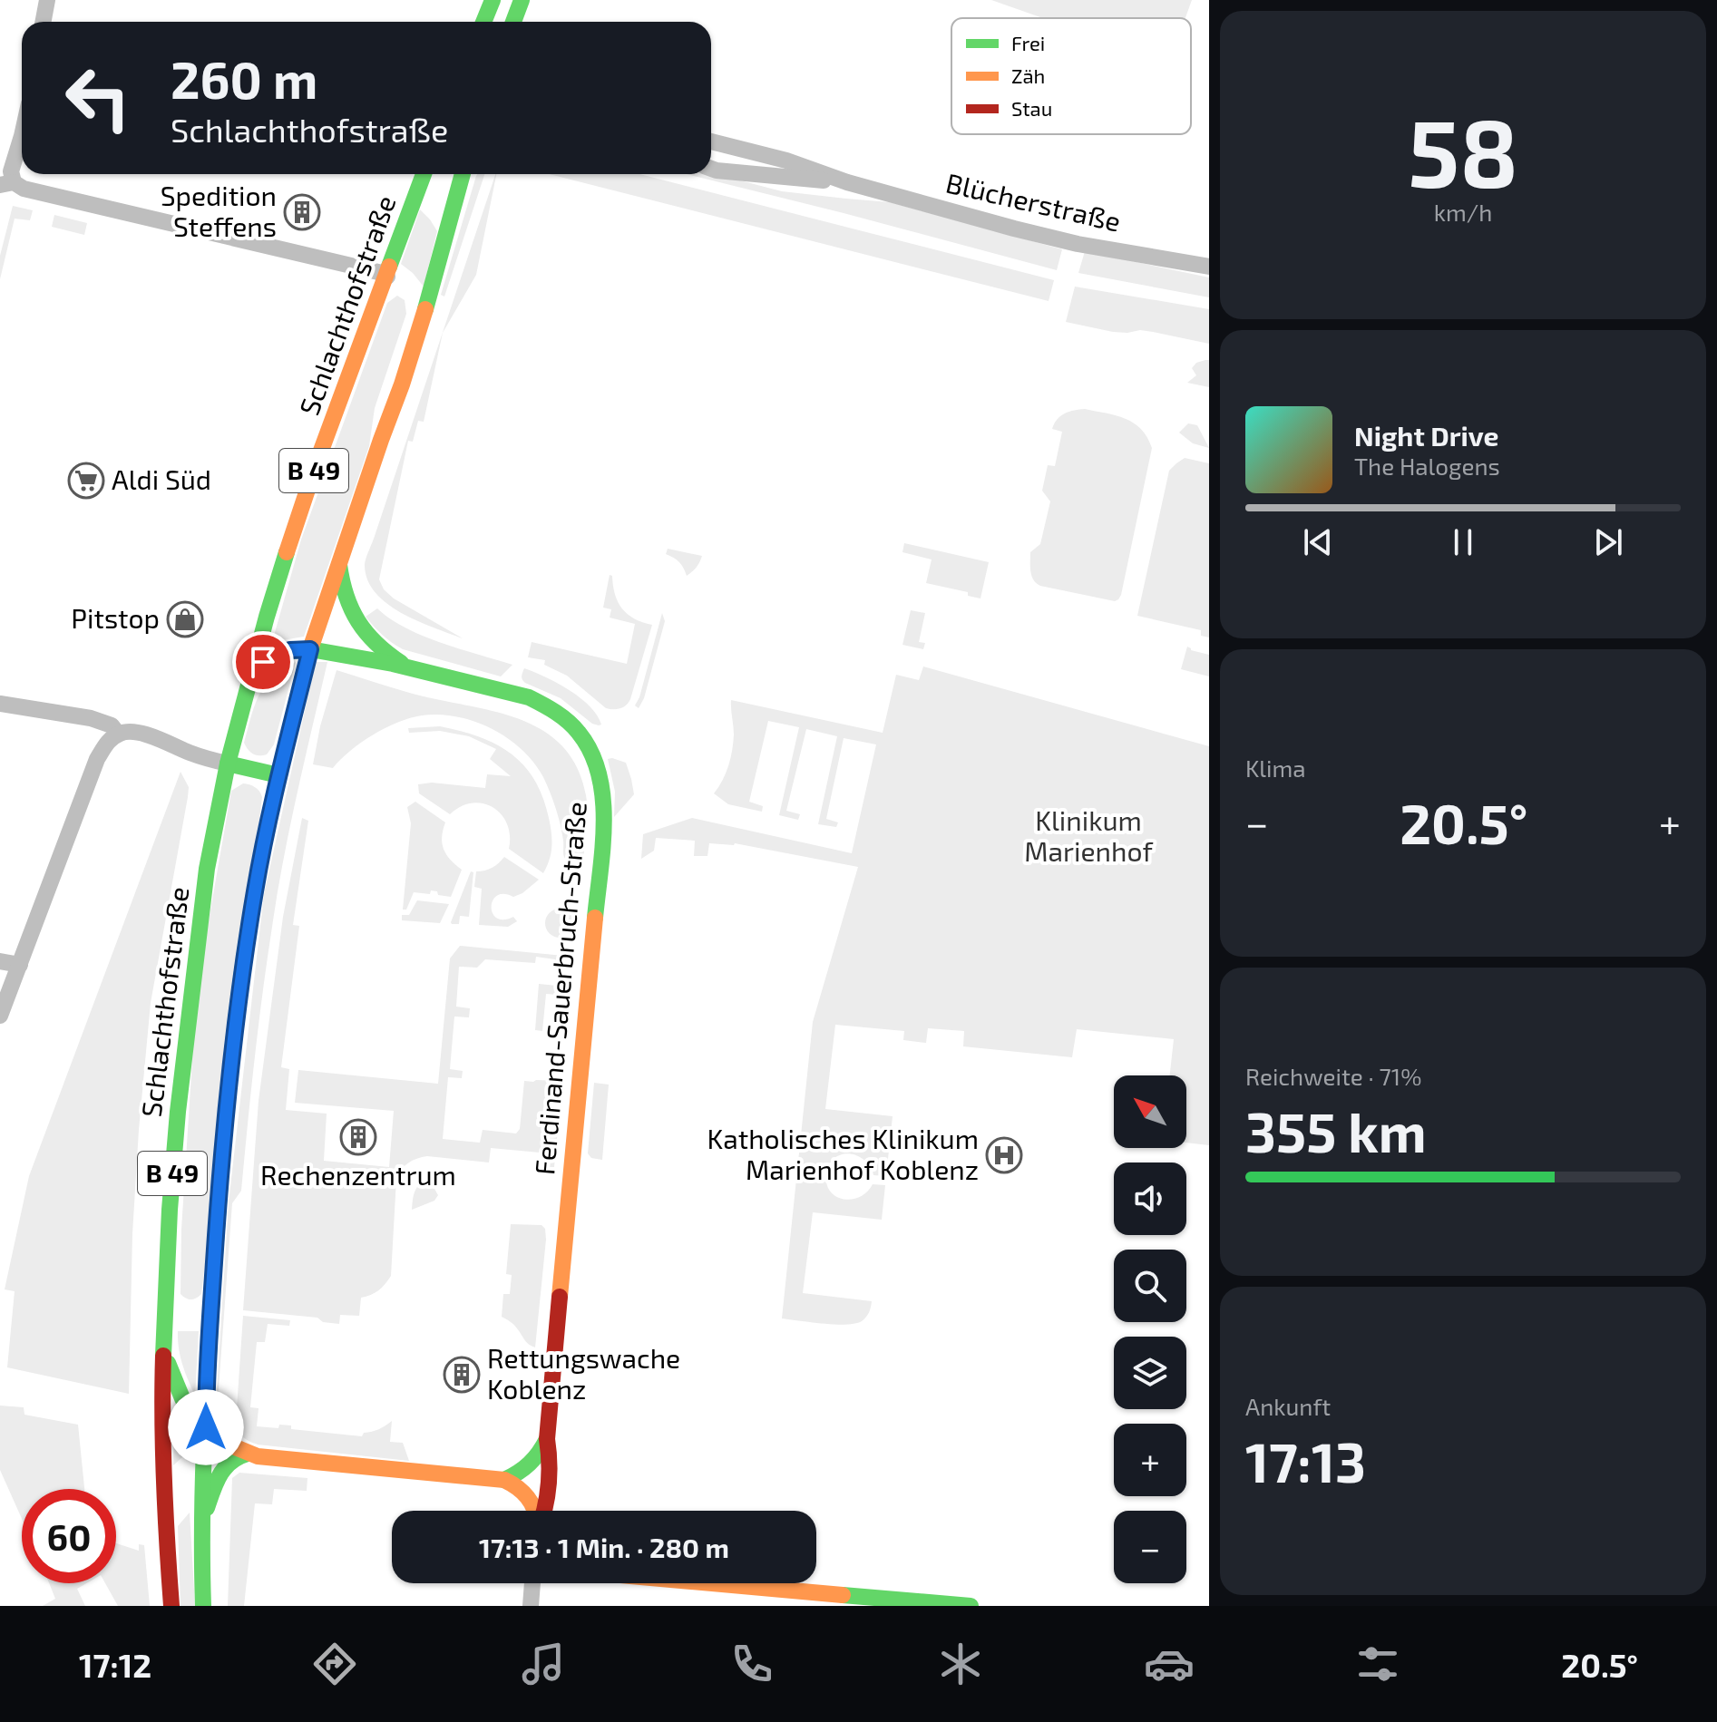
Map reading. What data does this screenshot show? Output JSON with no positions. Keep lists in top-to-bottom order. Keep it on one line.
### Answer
{"streets":{"main road":["Schlachthofstraße","B 49","Ferdinand-Sauerbruch-Straße"],"street":["Blücherstraße"]},"crossings":[["B 49","Ferdinand-Sauerbruch-Straße"]],"parks":["Klinikum Marienhof"],"places":{"building":["Spedition Steffens","Rechenzentrum","Rettungswache Koblenz"],"supermarket":["Aldi Süd"],"shop":["Pitstop"],"hospital":["Katholisches Klinikum Marienhof Koblenz"]},"legend":["Frei","Zäh","Stau"],"north":"top left","page":{"tile":[["58","km/h"],"Klima",["Reichweite · 71%","355 km"],["Ankunft","17:13"]],"turn":["260 m","Schlachthofstraße"],"song":["Night Drive","The Halogens"],"heat":["−","20.5°","+"],"map_buttons":["+","−"],"limit":"60","trip":"17:13 · 1 Min. · 280 m","tabs":["17:12","20.5°"]}}
